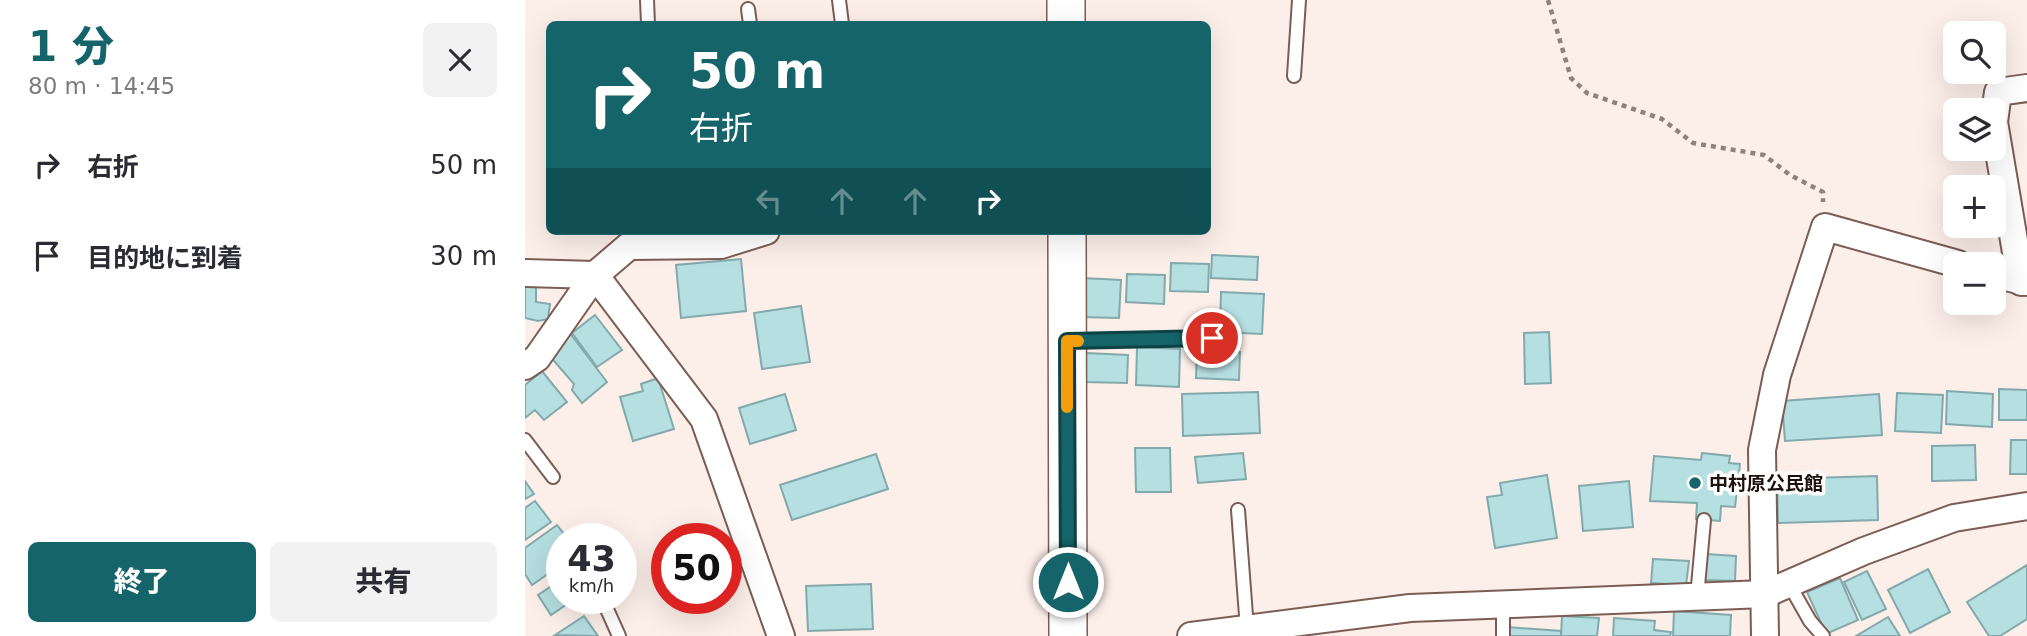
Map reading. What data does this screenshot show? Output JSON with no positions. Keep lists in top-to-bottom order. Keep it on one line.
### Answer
{"places":["中村原公民館"],"page":{"heading":["1 分","80 m · 14:45"],"map_buttons":["+","−"],"turn":["50 m","右折"],"list":[{"name":"右折","value":"50 m"},{"name":"目的地に到着","value":"30 m"}],"speed":"43 km/h","limit":"50","buttons":["終了","共有"]}}
